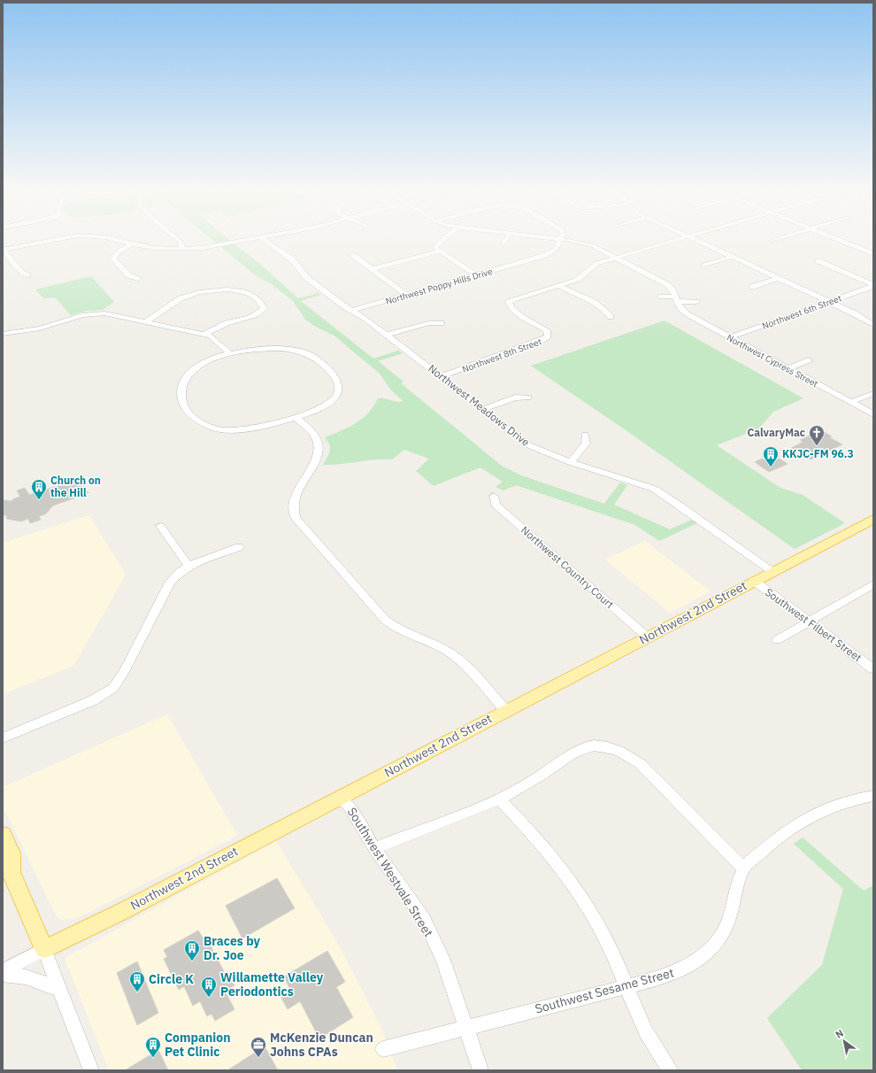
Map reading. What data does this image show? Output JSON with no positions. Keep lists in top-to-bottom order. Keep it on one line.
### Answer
{"streets":{"main road":["Northwest 2nd Street"],"street":["Northwest Poppy Hills Drive","Northwest 6th Street","Northwest 8th Street","Northwest Cypress Street","Northwest Meadows Drive","Northwest Country Court","Southwest Filbert Street","Southwest Westvale Street","Southwest Sesame Street"]},"crossings":[["Northwest Poppy Hills Drive","Northwest Cypress Street"],["Northwest Poppy Hills Drive","Northwest Meadows Drive"],["Northwest 6th Street","Northwest Cypress Street"],["Northwest 8th Street","Northwest Cypress Street"],["Northwest 8th Street","Northwest Meadows Drive"],["Northwest Meadows Drive","Northwest 2nd Street"],["Northwest Country Court","Northwest 2nd Street"],["Northwest 2nd Street","Southwest Filbert Street"],["Northwest 2nd Street","Southwest Westvale Street"],["Southwest Westvale Street","Southwest Sesame Street"]],"places":{"church":["CalvaryMac"],"building":["KKJC-FM 96.3","Church on the Hill","Braces by Dr. Joe","Circle K","Willamette Valley Periodontics","Companion Pet Clinic"],"office":["McKenzie Duncan Johns CPAs"]},"north":"top left"}
